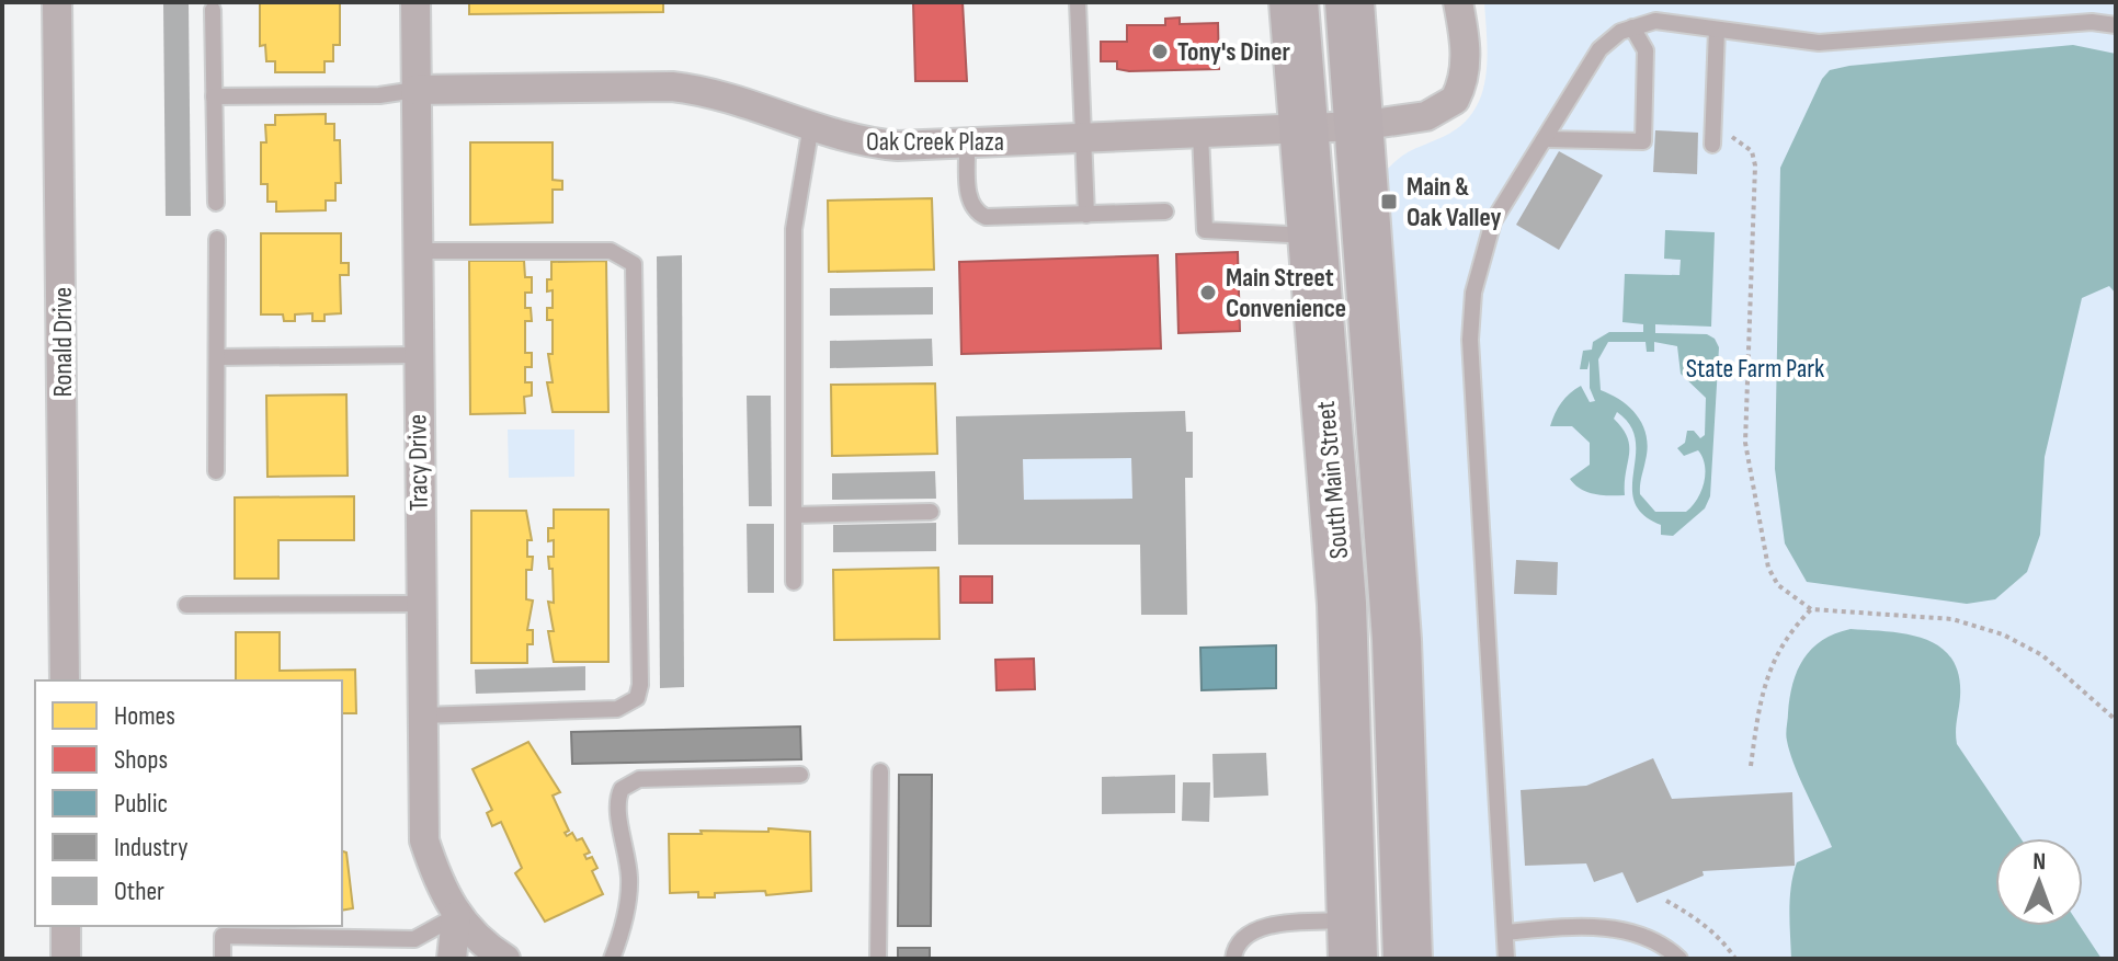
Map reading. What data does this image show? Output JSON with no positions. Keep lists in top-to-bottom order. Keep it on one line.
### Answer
{"streets":{"highway":["South Main Street"],"street":["Oak Creek Plaza","Ronald Drive","Tracy Drive"]},"crossings":[["Oak Creek Plaza","Tracy Drive"],["Oak Creek Plaza","South Main Street"]],"parks":["State Farm Park"],"places":{"other":["Tony's Diner","Main Street Convenience"],"transit":["Main & Oak Valley"]},"legend":["Homes","Shops","Public","Industry","Other"],"north":"top"}
